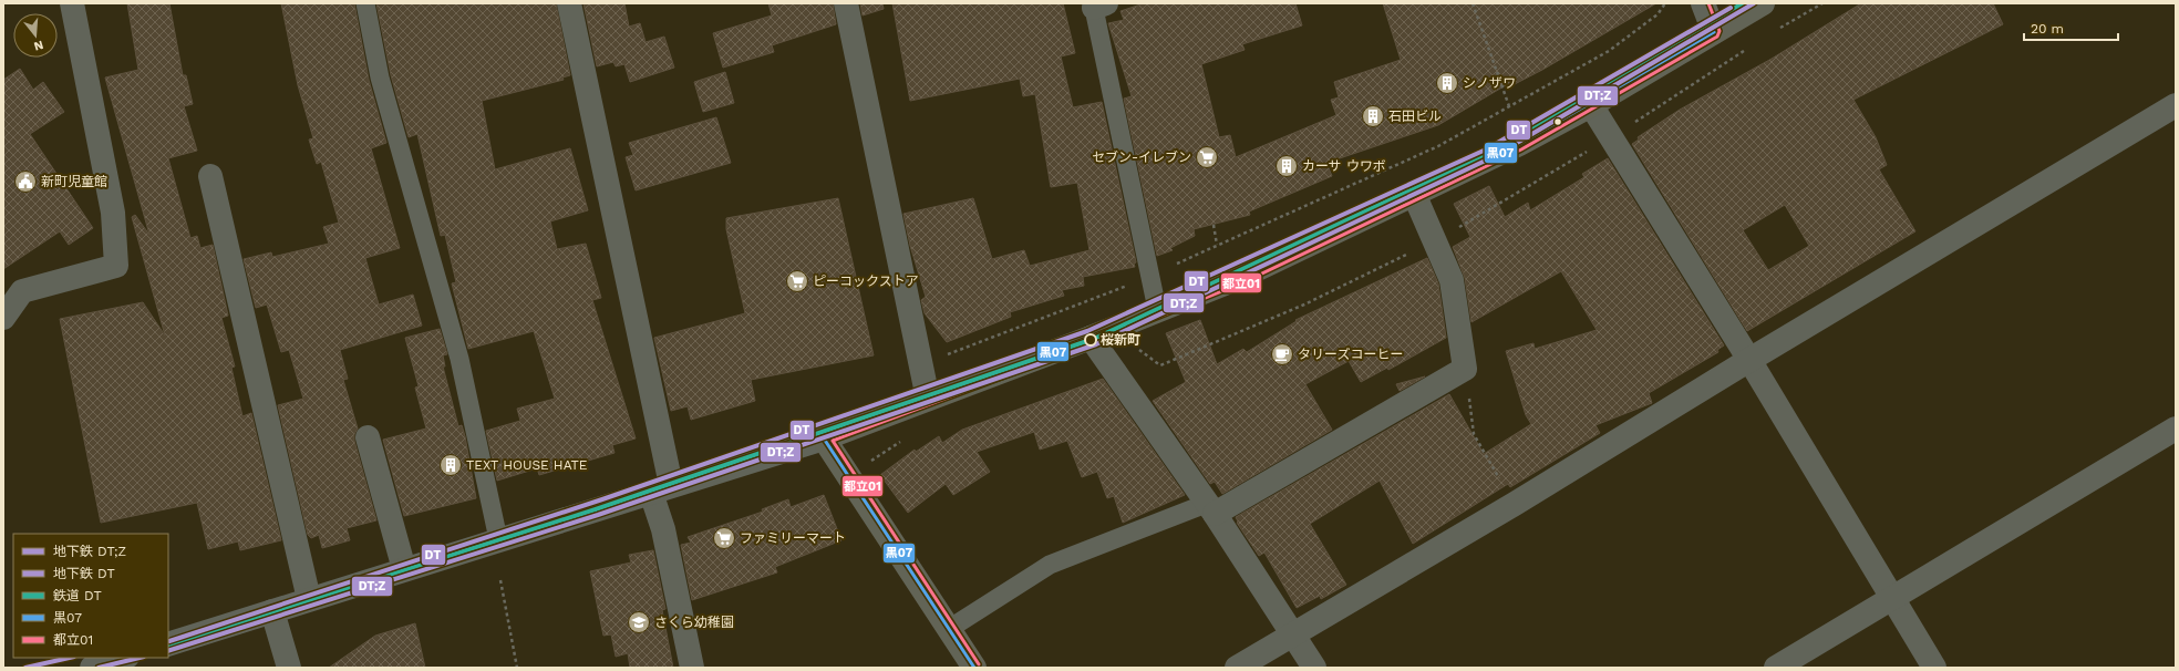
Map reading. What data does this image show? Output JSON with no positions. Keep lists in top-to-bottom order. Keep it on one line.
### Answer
{"places":{"building":["シノザワ","石田ビル","カーサ ウワボ","TEXT HOUSE HATE"],"supermarket":["セブン-イレブン","ピーコックストア","ファミリーマート"],"public building":["新町児童館"],"other":["桜新町"],"cafe":["タリーズコーヒー"],"school or university":["さくら幼稚園"]},"lines":["metro line DT;Z","rail line DT","transit line 都立01","metro line DT","transit line 黒07"],"legend":["地下鉄 DT;Z","地下鉄 DT","鉄道 DT","黒07","都立01"],"scale_bar":"20 m","north":"bottom"}
